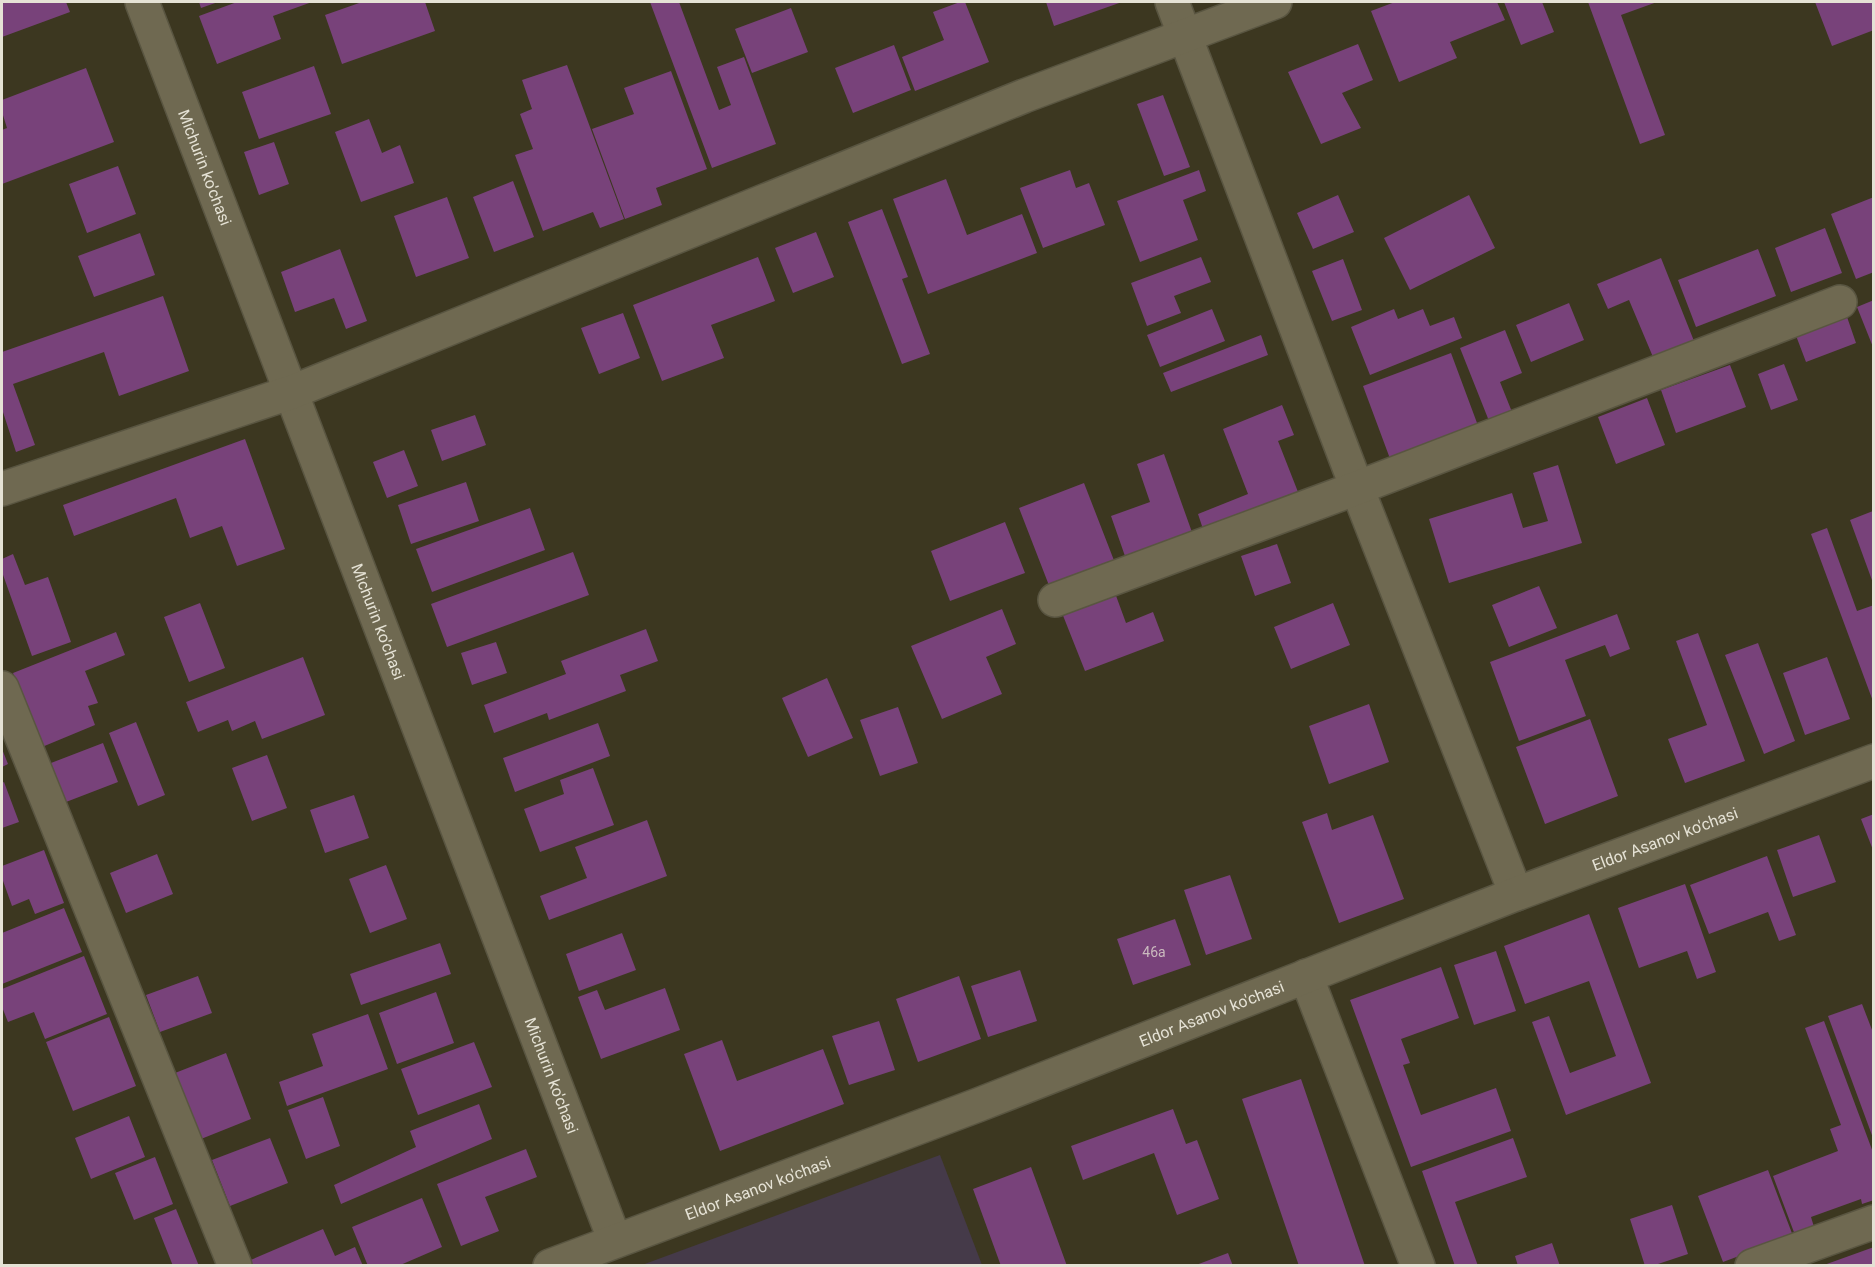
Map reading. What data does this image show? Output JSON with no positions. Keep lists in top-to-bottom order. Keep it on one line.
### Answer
{"streets":{"street":["Michurin ko'chasi","Eldor Asanov ko'chasi"]},"crossings":[["Michurin ko'chasi","Eldor Asanov ko'chasi"]],"house_numbers":["46a"]}
